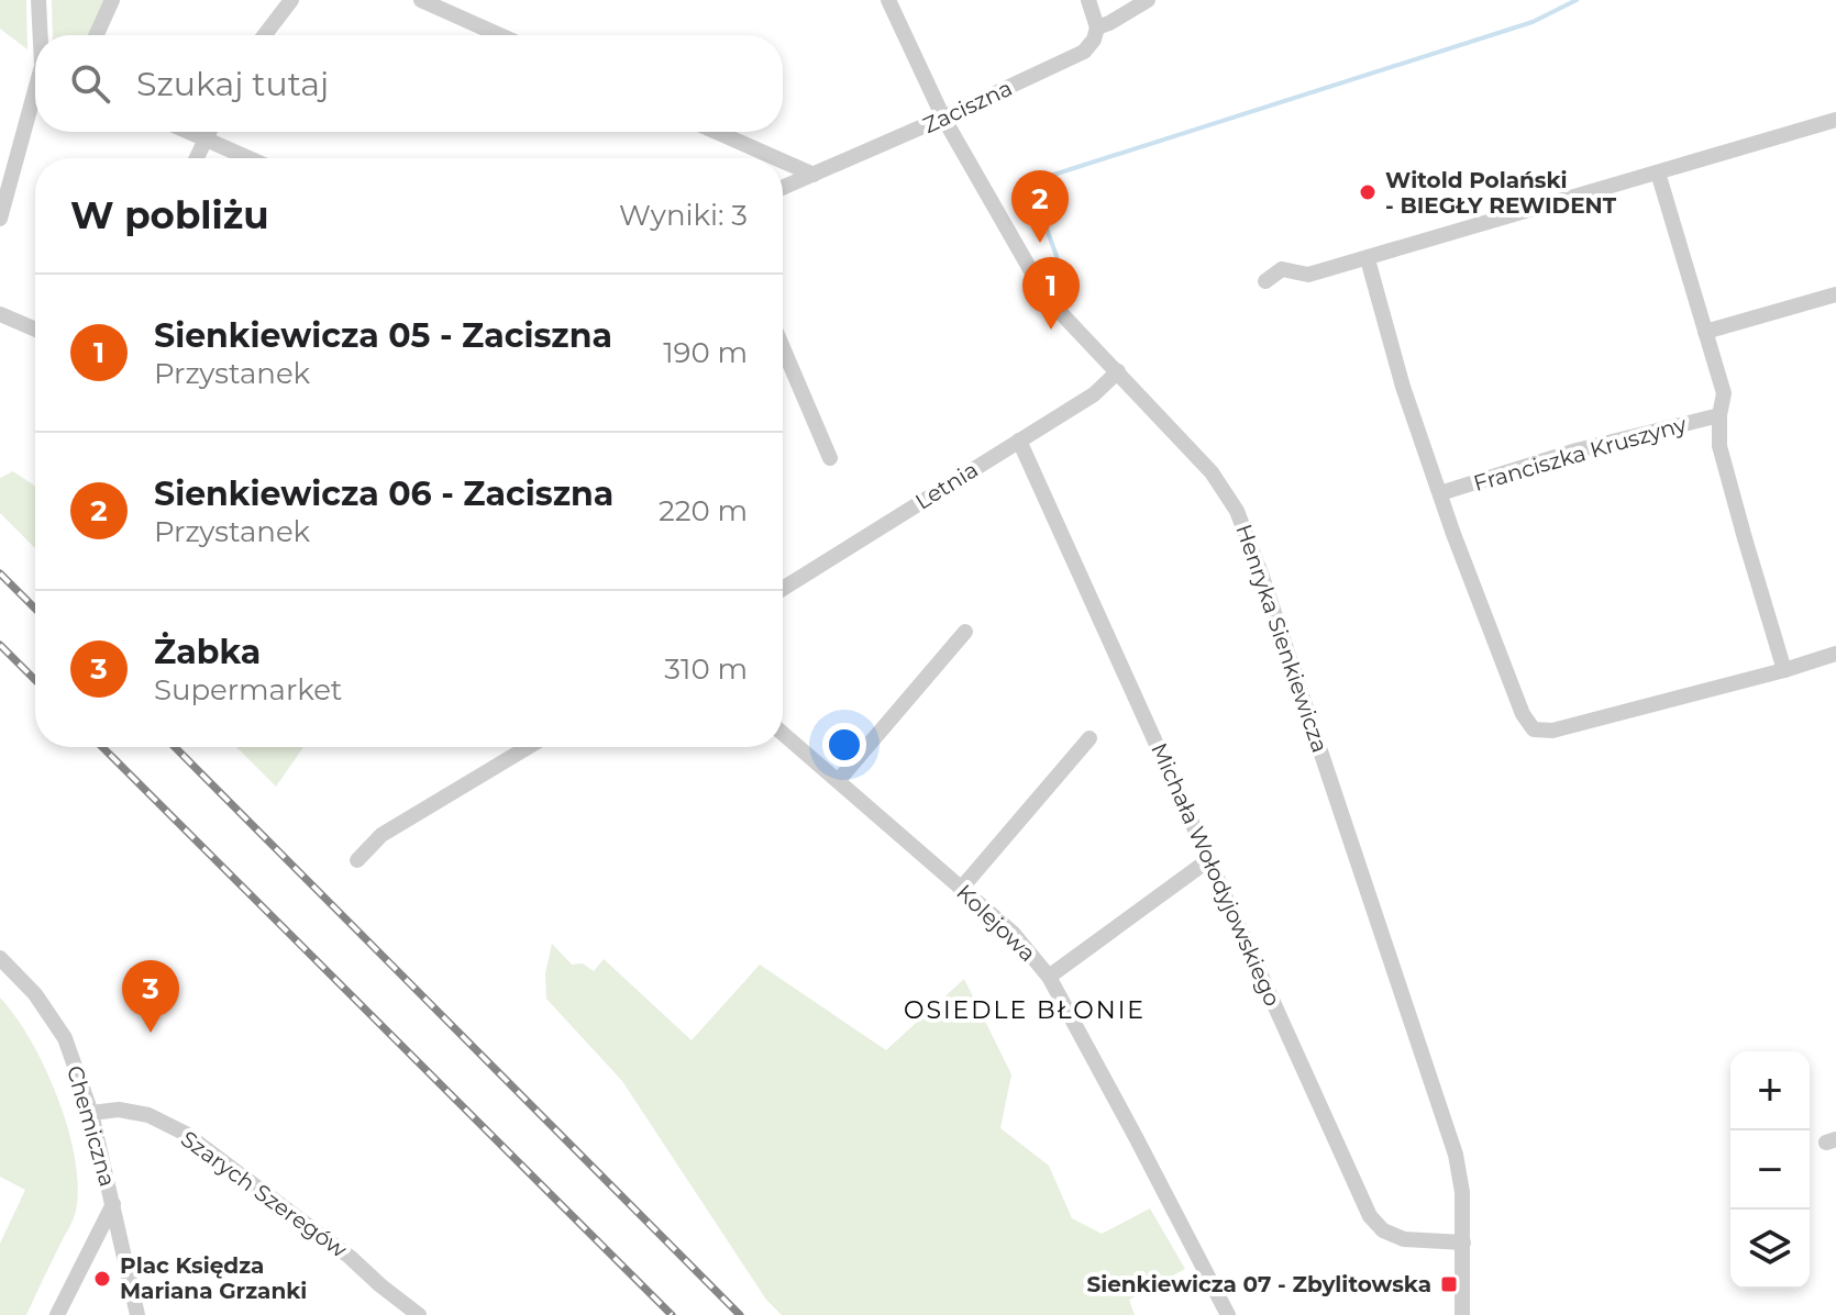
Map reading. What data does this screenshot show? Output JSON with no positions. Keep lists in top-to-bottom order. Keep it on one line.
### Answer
{"streets":{"street":["Zaciszna","Franciszka Kruszyny","Letnia","Henryka Sienkiewicza","Michała Wołodyjowskiego","Kolejowa","Chemiczna","Szarych Szeregów"]},"crossings":[["Zaciszna","Henryka Sienkiewicza"],["Letnia","Henryka Sienkiewicza"],["Letnia","Michała Wołodyjowskiego"],["Henryka Sienkiewicza","Michała Wołodyjowskiego"],["Chemiczna","Szarych Szeregów"]],"districts":["OSIEDLE BŁONIE"],"places":{"other":["Witold Polański - BIEGŁY REWIDENT","Plac Księdza Mariana Grzanki"],"transit":["Sienkiewicza 07 - Zbylitowska"]},"page":{"search":"Szukaj tutaj","heading":["W pobliżu","Wyniki: 3"],"pins":["2","1","3"],"list":[{"mark":"1","name":"Sienkiewicza 05 - Zaciszna","note":"Przystanek","value":"190 m"},{"mark":"2","name":"Sienkiewicza 06 - Zaciszna","note":"Przystanek","value":"220 m"},{"mark":"3","name":"Żabka","note":"Supermarket","value":"310 m"}],"map_buttons":["+","−"]}}
